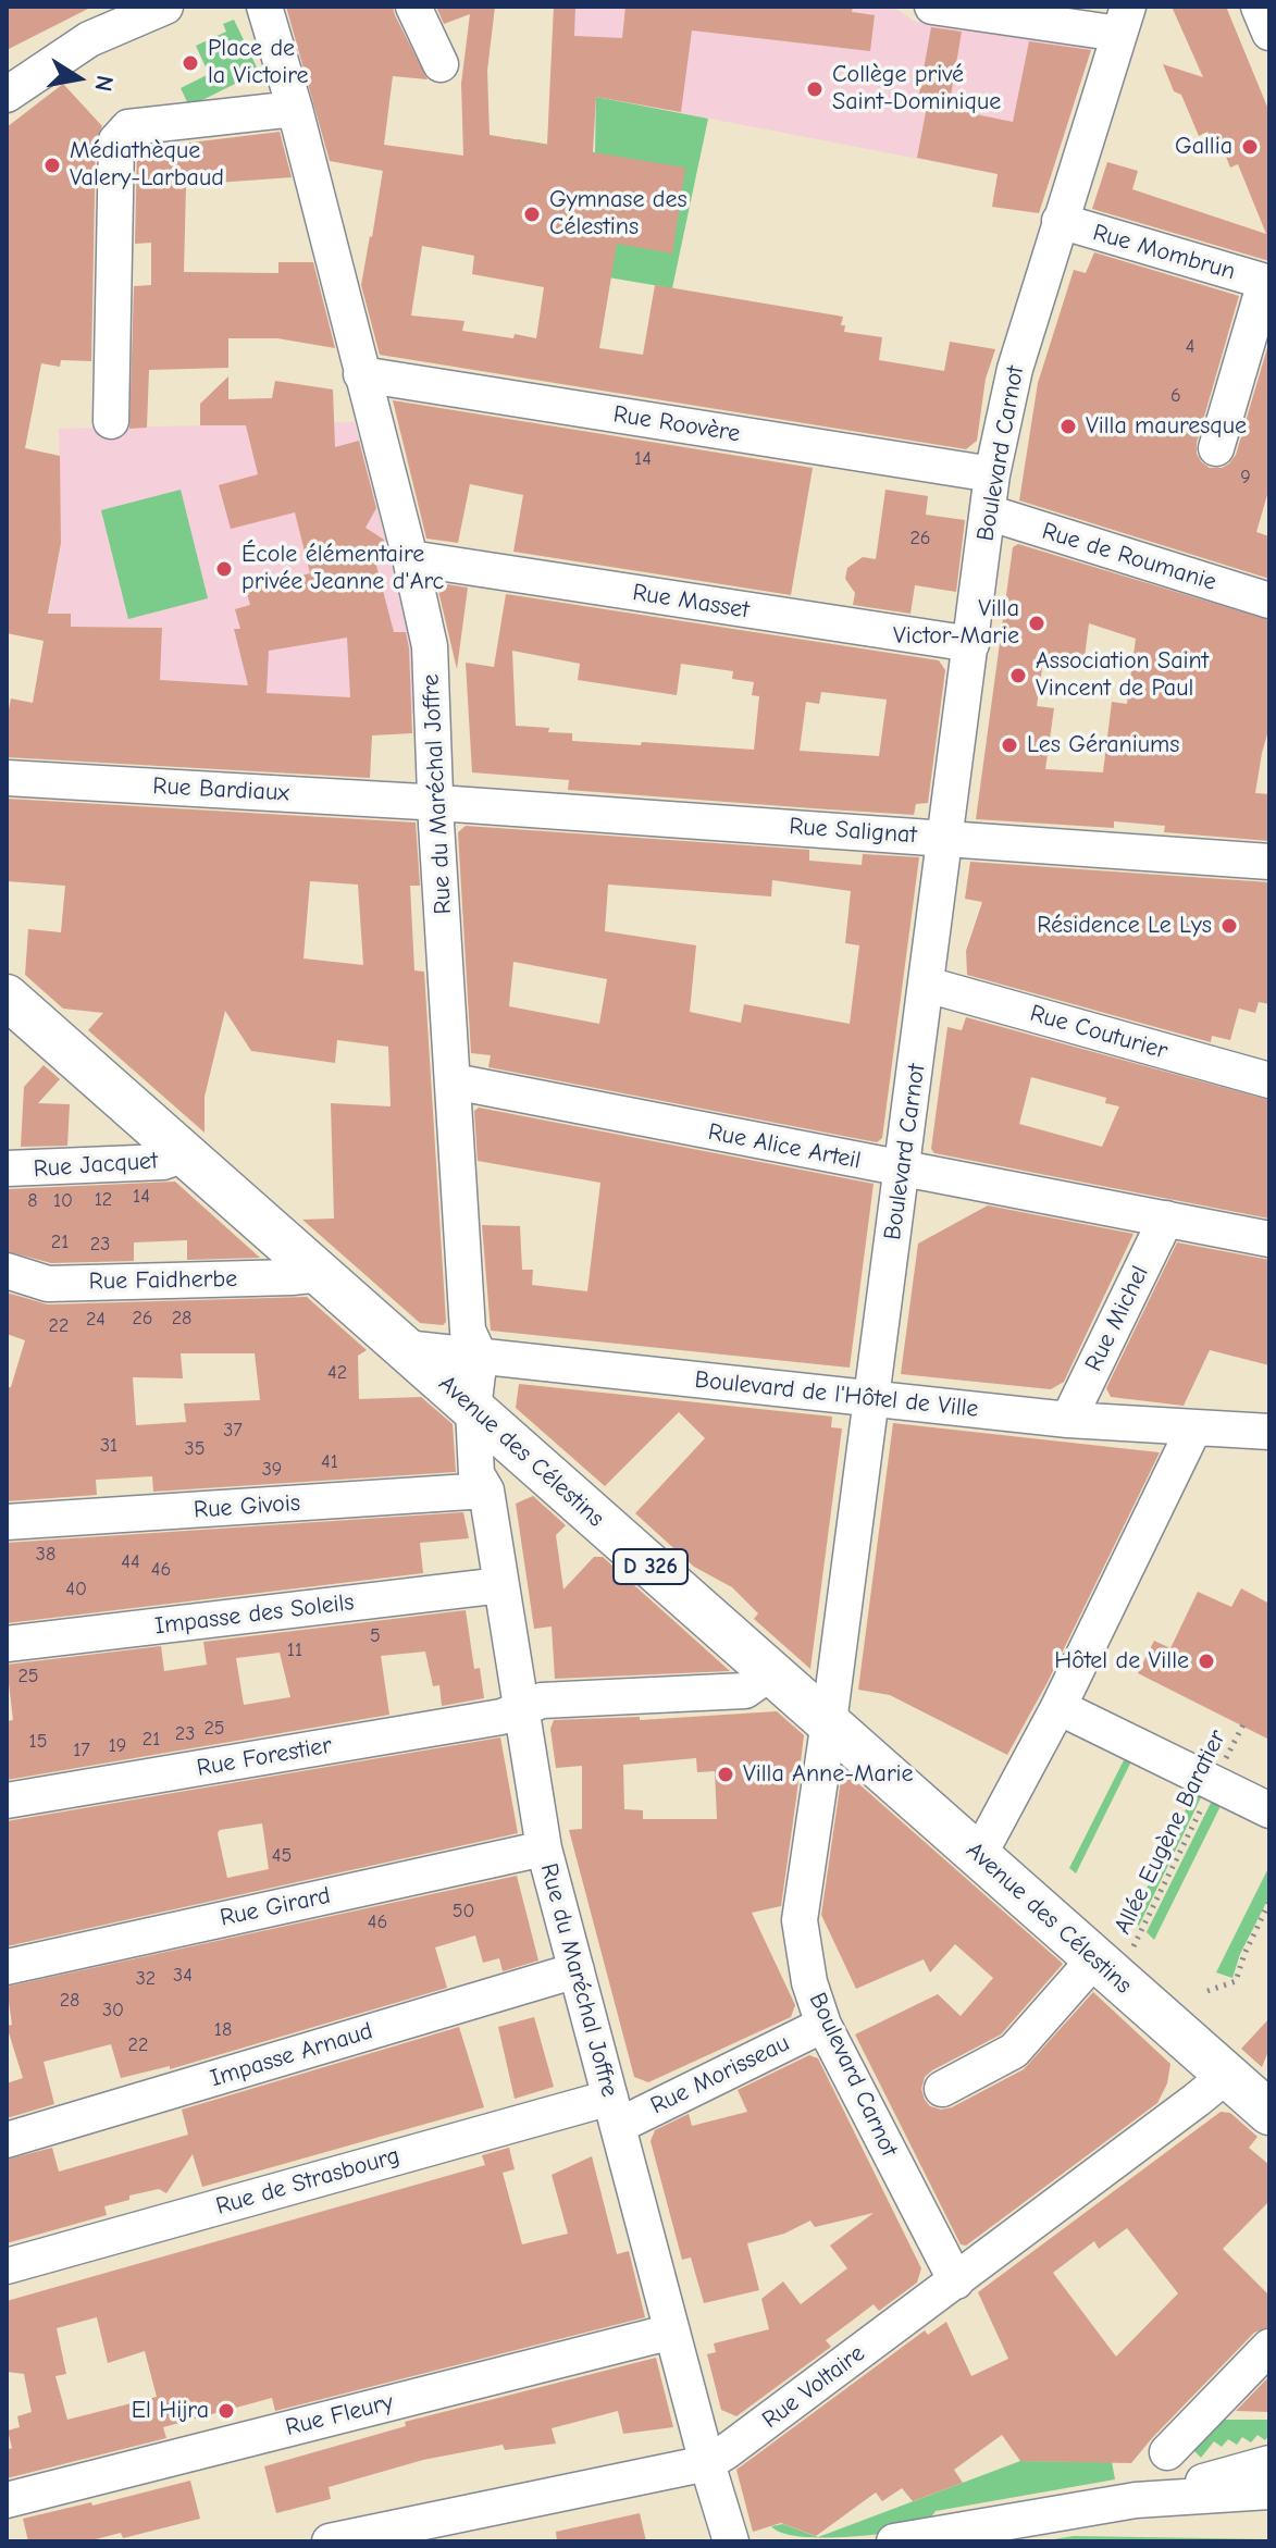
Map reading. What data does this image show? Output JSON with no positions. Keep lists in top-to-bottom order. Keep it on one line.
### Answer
{"streets":{"main road":["Avenue des Célestins","D 326"],"street":["Rue Mombrun","Rue Roovère","Boulevard Carnot","Rue de Roumanie","Rue Masset","Rue Bardiaux","Rue du Maréchal Joffre","Rue Salignat","Rue Couturier","Rue Alice Arteil","Rue Jacquet","Rue Faidherbe","Rue Michel","Boulevard de l'Hôtel de Ville","Rue Givois","Impasse des Soleils","Rue Forestier","Rue Girard","Impasse Arnaud","Rue Morisseau","Rue de Strasbourg","Rue Voltaire","Rue Fleury"],"path":["Allée Eugène Baratier"]},"crossings":[["Rue Mombrun","Boulevard Carnot"],["Rue Roovère","Boulevard Carnot"],["Rue Roovère","Rue du Maréchal Joffre"],["Boulevard Carnot","Rue de Roumanie"],["Boulevard Carnot","Rue Masset"],["Boulevard Carnot","Rue Salignat"],["Boulevard Carnot","Rue Couturier"],["Boulevard Carnot","Rue Alice Arteil"],["Boulevard Carnot","Boulevard de l'Hôtel de Ville"],["Boulevard Carnot","Avenue des Célestins"],["Boulevard Carnot","Rue Morisseau"],["Boulevard Carnot","Rue Voltaire"],["Rue Masset","Rue du Maréchal Joffre"],["Rue Bardiaux","Rue du Maréchal Joffre"],["Rue Bardiaux","Rue Salignat"],["Rue du Maréchal Joffre","Rue Salignat"],["Rue du Maréchal Joffre","Rue Alice Arteil"],["Rue du Maréchal Joffre","Boulevard de l'Hôtel de Ville"],["Rue du Maréchal Joffre","Avenue des Célestins"],["Rue du Maréchal Joffre","Rue Givois"],["Rue du Maréchal Joffre","Impasse des Soleils"],["Rue du Maréchal Joffre","Rue Forestier"],["Rue du Maréchal Joffre","Rue Girard"],["Rue du Maréchal Joffre","Impasse Arnaud"],["Rue du Maréchal Joffre","Rue Morisseau"],["Rue du Maréchal Joffre","Rue de Strasbourg"],["Rue du Maréchal Joffre","Rue Voltaire"],["Rue du Maréchal Joffre","Rue Fleury"],["Rue Alice Arteil","Rue Michel"],["Rue Jacquet","Avenue des Célestins"],["Rue Faidherbe","Avenue des Célestins"],["Rue Michel","Boulevard de l'Hôtel de Ville"],["Boulevard de l'Hôtel de Ville","Avenue des Célestins"],["Avenue des Célestins","Rue Forestier"],["Avenue des Célestins","Allée Eugène Baratier"],["Avenue des Célestins","Rue Voltaire"],["Rue Morisseau","Rue de Strasbourg"]],"places":["Place de la Victoire","Collège privé Saint-Dominique","Gallia","Médiathèque Valery-Larbaud","Gymnase des Célestins","Villa mauresque","École élémentaire privée Jeanne d'Arc","Villa Victor-Marie","Association Saint Vincent de Paul","Les Géraniums","Résidence Le Lys","Hôtel de Ville","Villa Anne-Marie","El Hijra"],"house_numbers":["4","6","14","9","26","14","12","8","10","21","23","26","28","24","22","42","37","31","35","41","39","38","44","46","40","5","11","25","25","23","21","15","19","17","45","50","46","34","32","28","30","18","22"],"north":"right"}
